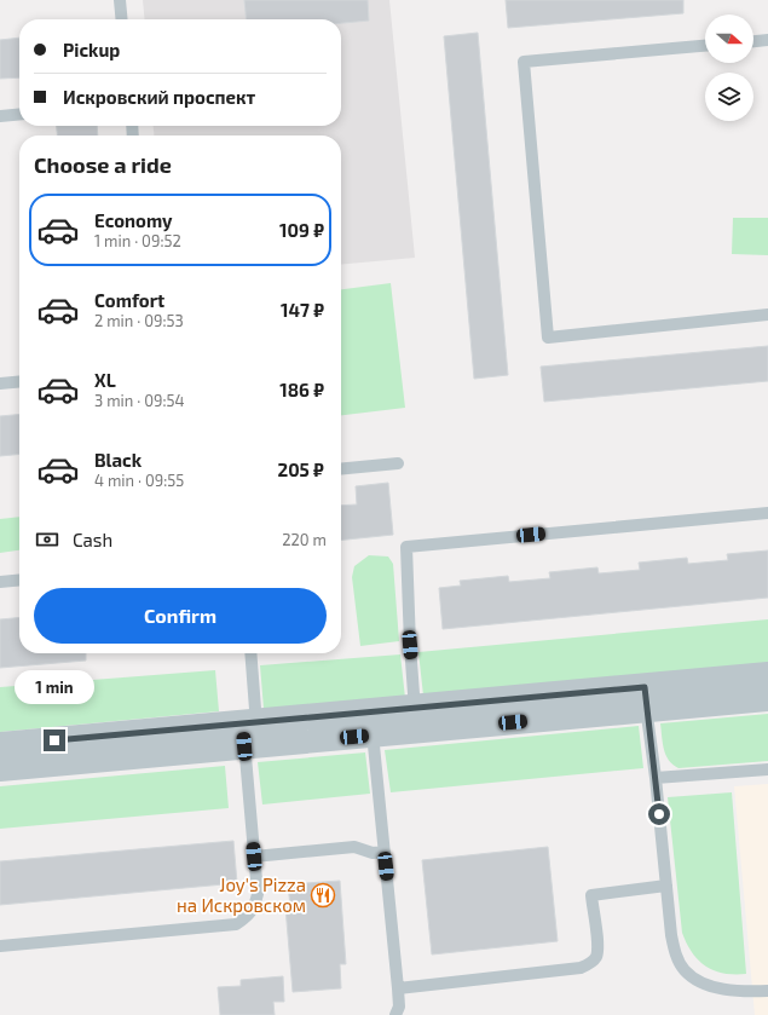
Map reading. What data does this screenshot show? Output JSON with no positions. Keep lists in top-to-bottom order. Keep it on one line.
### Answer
{"places":{"restaurant":["Joy's Pizza на Искровском"]},"north":"right","page":{"banner":["Pickup","Искровский проспект"],"heading":"Choose a ride","list":[{"name":"Economy","note":"1 min · 09:52","value":"109 ₽"},{"name":"Comfort","note":"2 min · 09:53","value":"147 ₽"},{"name":"XL","note":"3 min · 09:54","value":"186 ₽"},{"name":"Black","note":"4 min · 09:55","value":"205 ₽"}],"pay":["Cash","220 m"],"buttons":"Confirm","bubble":"1 min"}}
